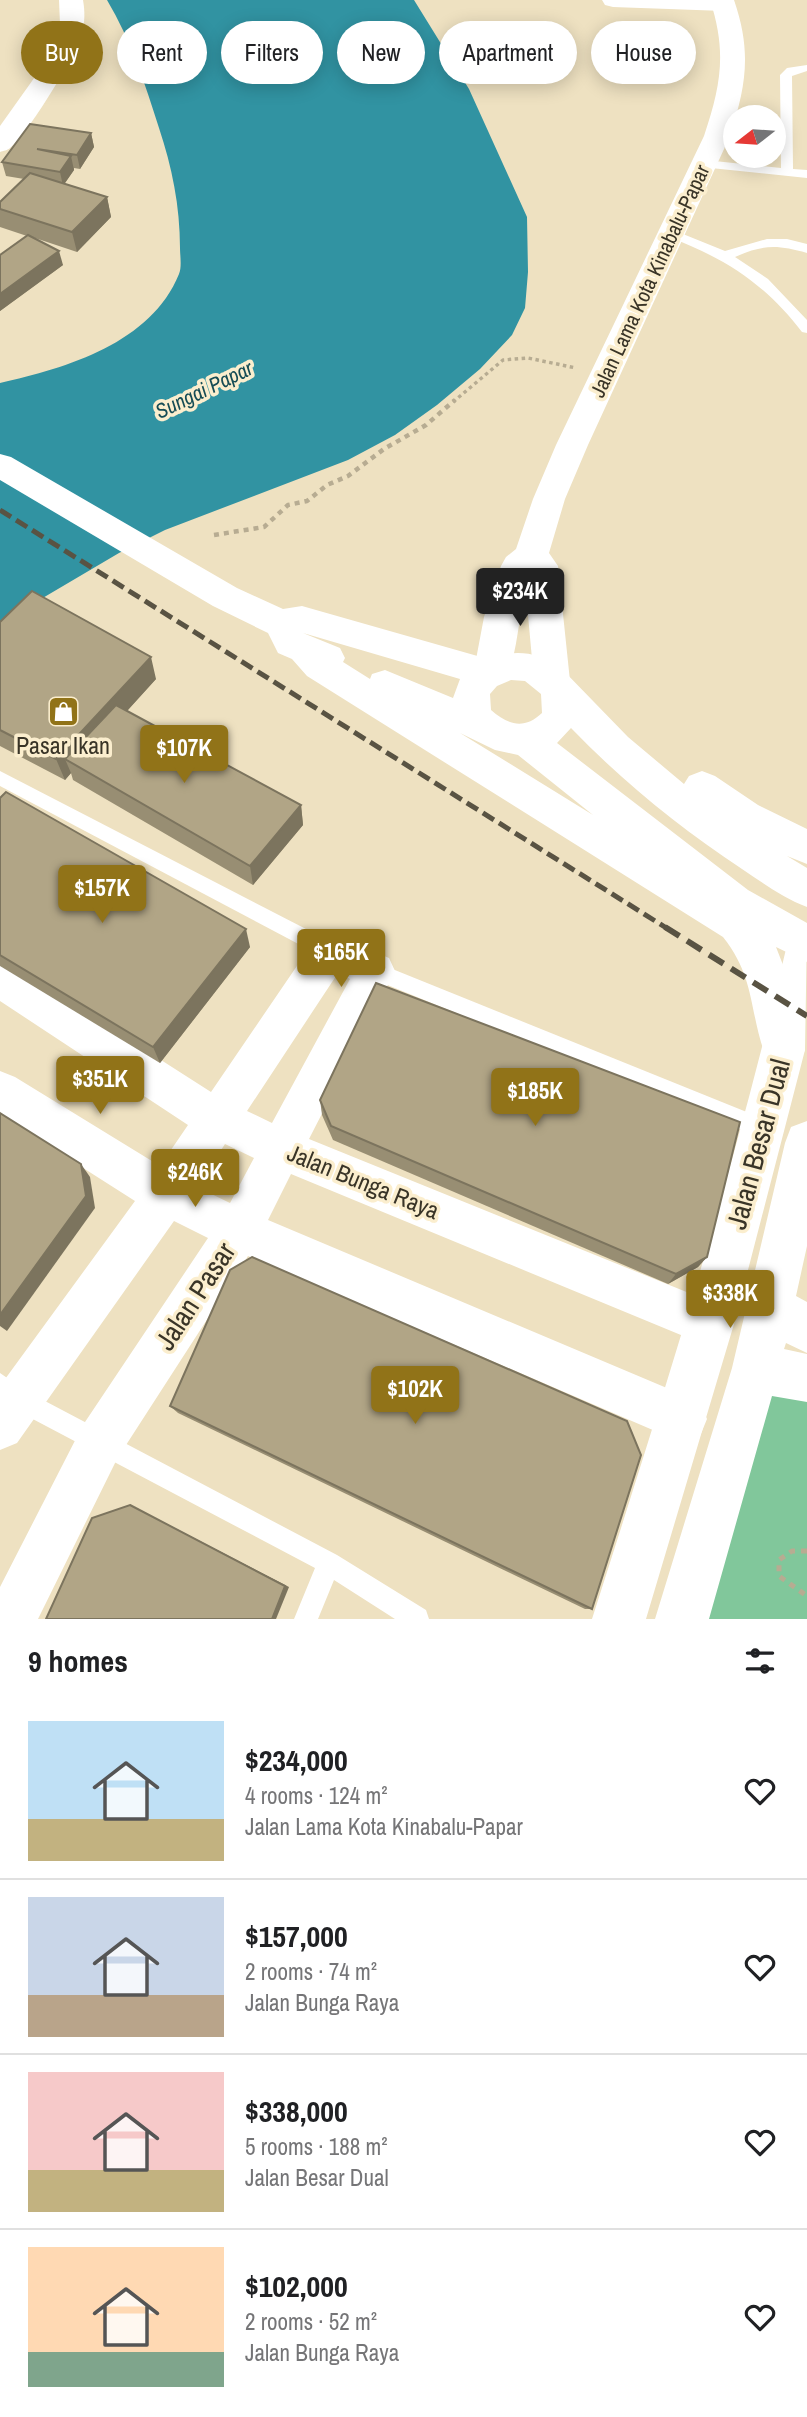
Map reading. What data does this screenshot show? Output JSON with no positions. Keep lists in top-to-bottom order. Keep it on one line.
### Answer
{"streets":{"main road":["Jalan Lama Kota Kinabalu-Papar","Jalan Besar Dual"],"street":["Jalan Bunga Raya","Jalan Pasar"]},"crossings":[["Jalan Besar Dual","Jalan Bunga Raya"],["Jalan Bunga Raya","Jalan Pasar"]],"water":["Sungai Papar"],"places":{"shop":["Pasar Ikan"]},"north":"left","page":{"chip":["Buy","Rent","Filters","New","Apartment","House"],"price":["$234K","$107K","$157K","$165K","$351K","$185K","$246K","$338K","$102K"],"heading":"9 homes","list":[{"name":"$234,000","note":"4 rooms · 124 m² · Jalan Lama Kota Kinabalu-Papar"},{"name":"$157,000","note":"2 rooms · 74 m² · Jalan Bunga Raya"},{"name":"$338,000","note":"5 rooms · 188 m² · Jalan Besar Dual"},{"name":"$102,000","note":"2 rooms · 52 m² · Jalan Bunga Raya"}]}}
